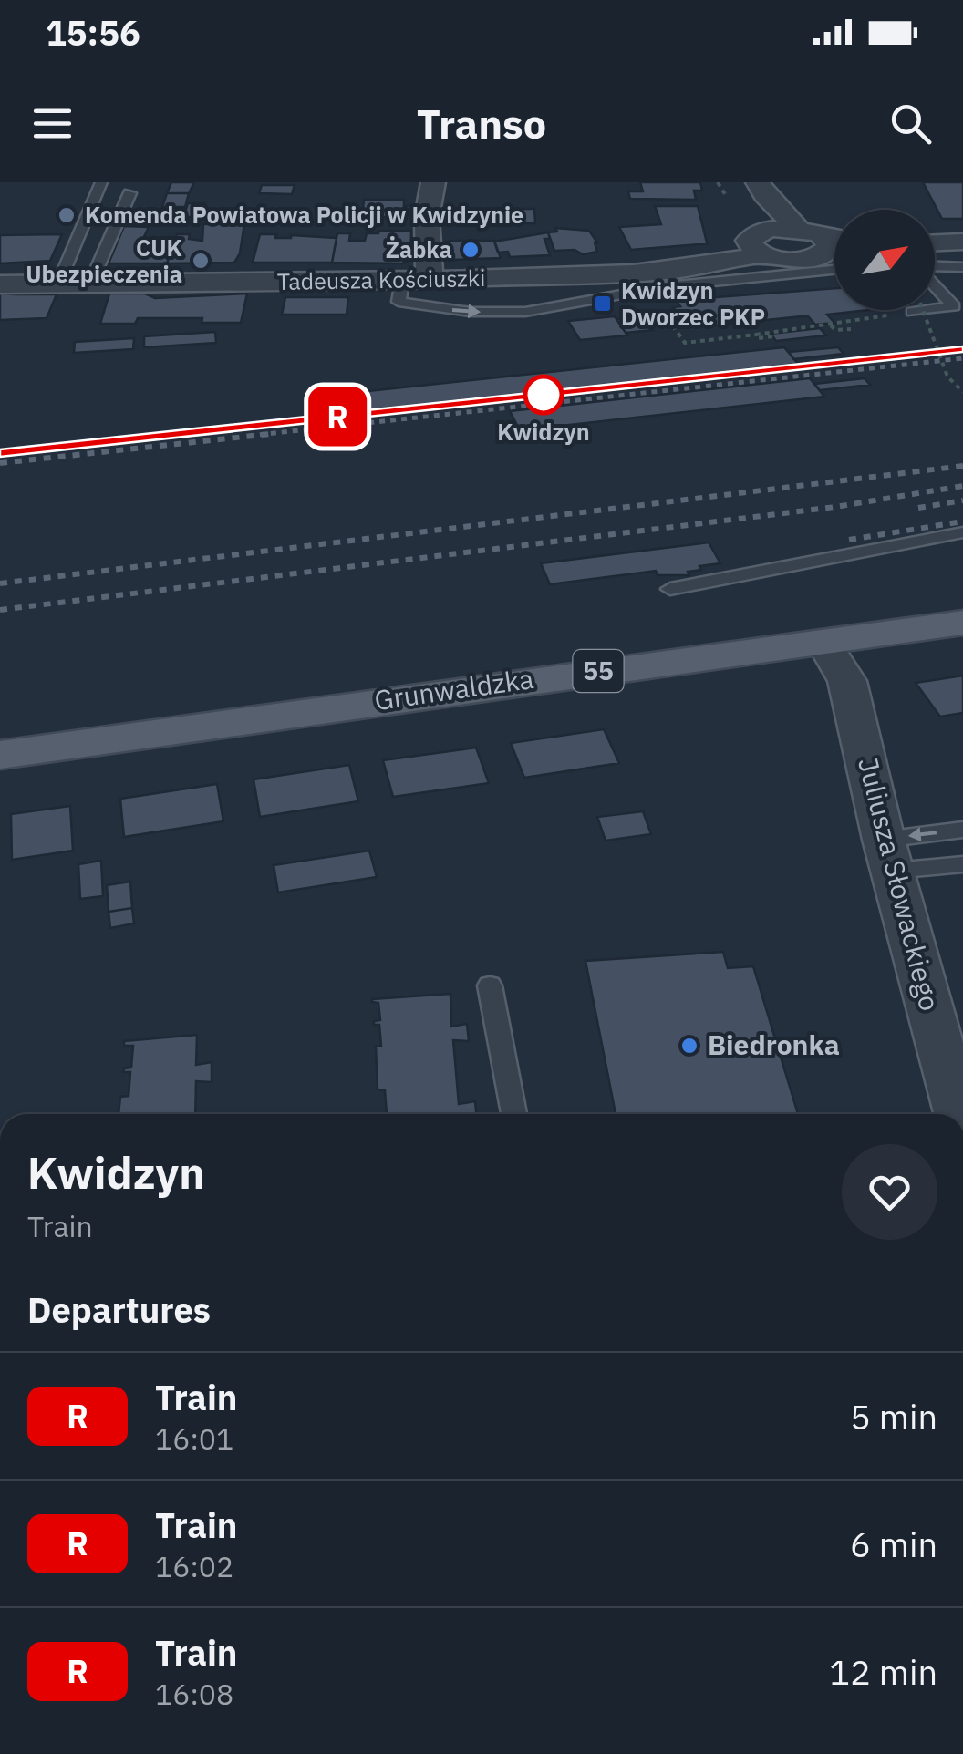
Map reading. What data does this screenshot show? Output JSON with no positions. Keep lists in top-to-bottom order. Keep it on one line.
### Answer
{"streets":{"main road":["55","Grunwaldzka"],"street":["Tadeusza Kościuszki","Juliusza Słowackiego"]},"crossings":[["Grunwaldzka","Juliusza Słowackiego"]],"places":{"other":["Komenda Powiatowa Policji w Kwidzynie","Żabka","CUK Ubezpieczenia","Kwidzyn","Biedronka"],"transit":["Kwidzyn Dworzec PKP"]},"north":"top right","page":{"status":"15:56","header":"Transo","on_map":"R","heading":[["Kwidzyn","Train"],"Departures"],"list":[{"mark":"R","name":"Train","note":"16:01","value":"5 min"},{"mark":"R","name":"Train","note":"16:02","value":"6 min"},{"mark":"R","name":"Train","note":"16:08","value":"12 min"}]}}
